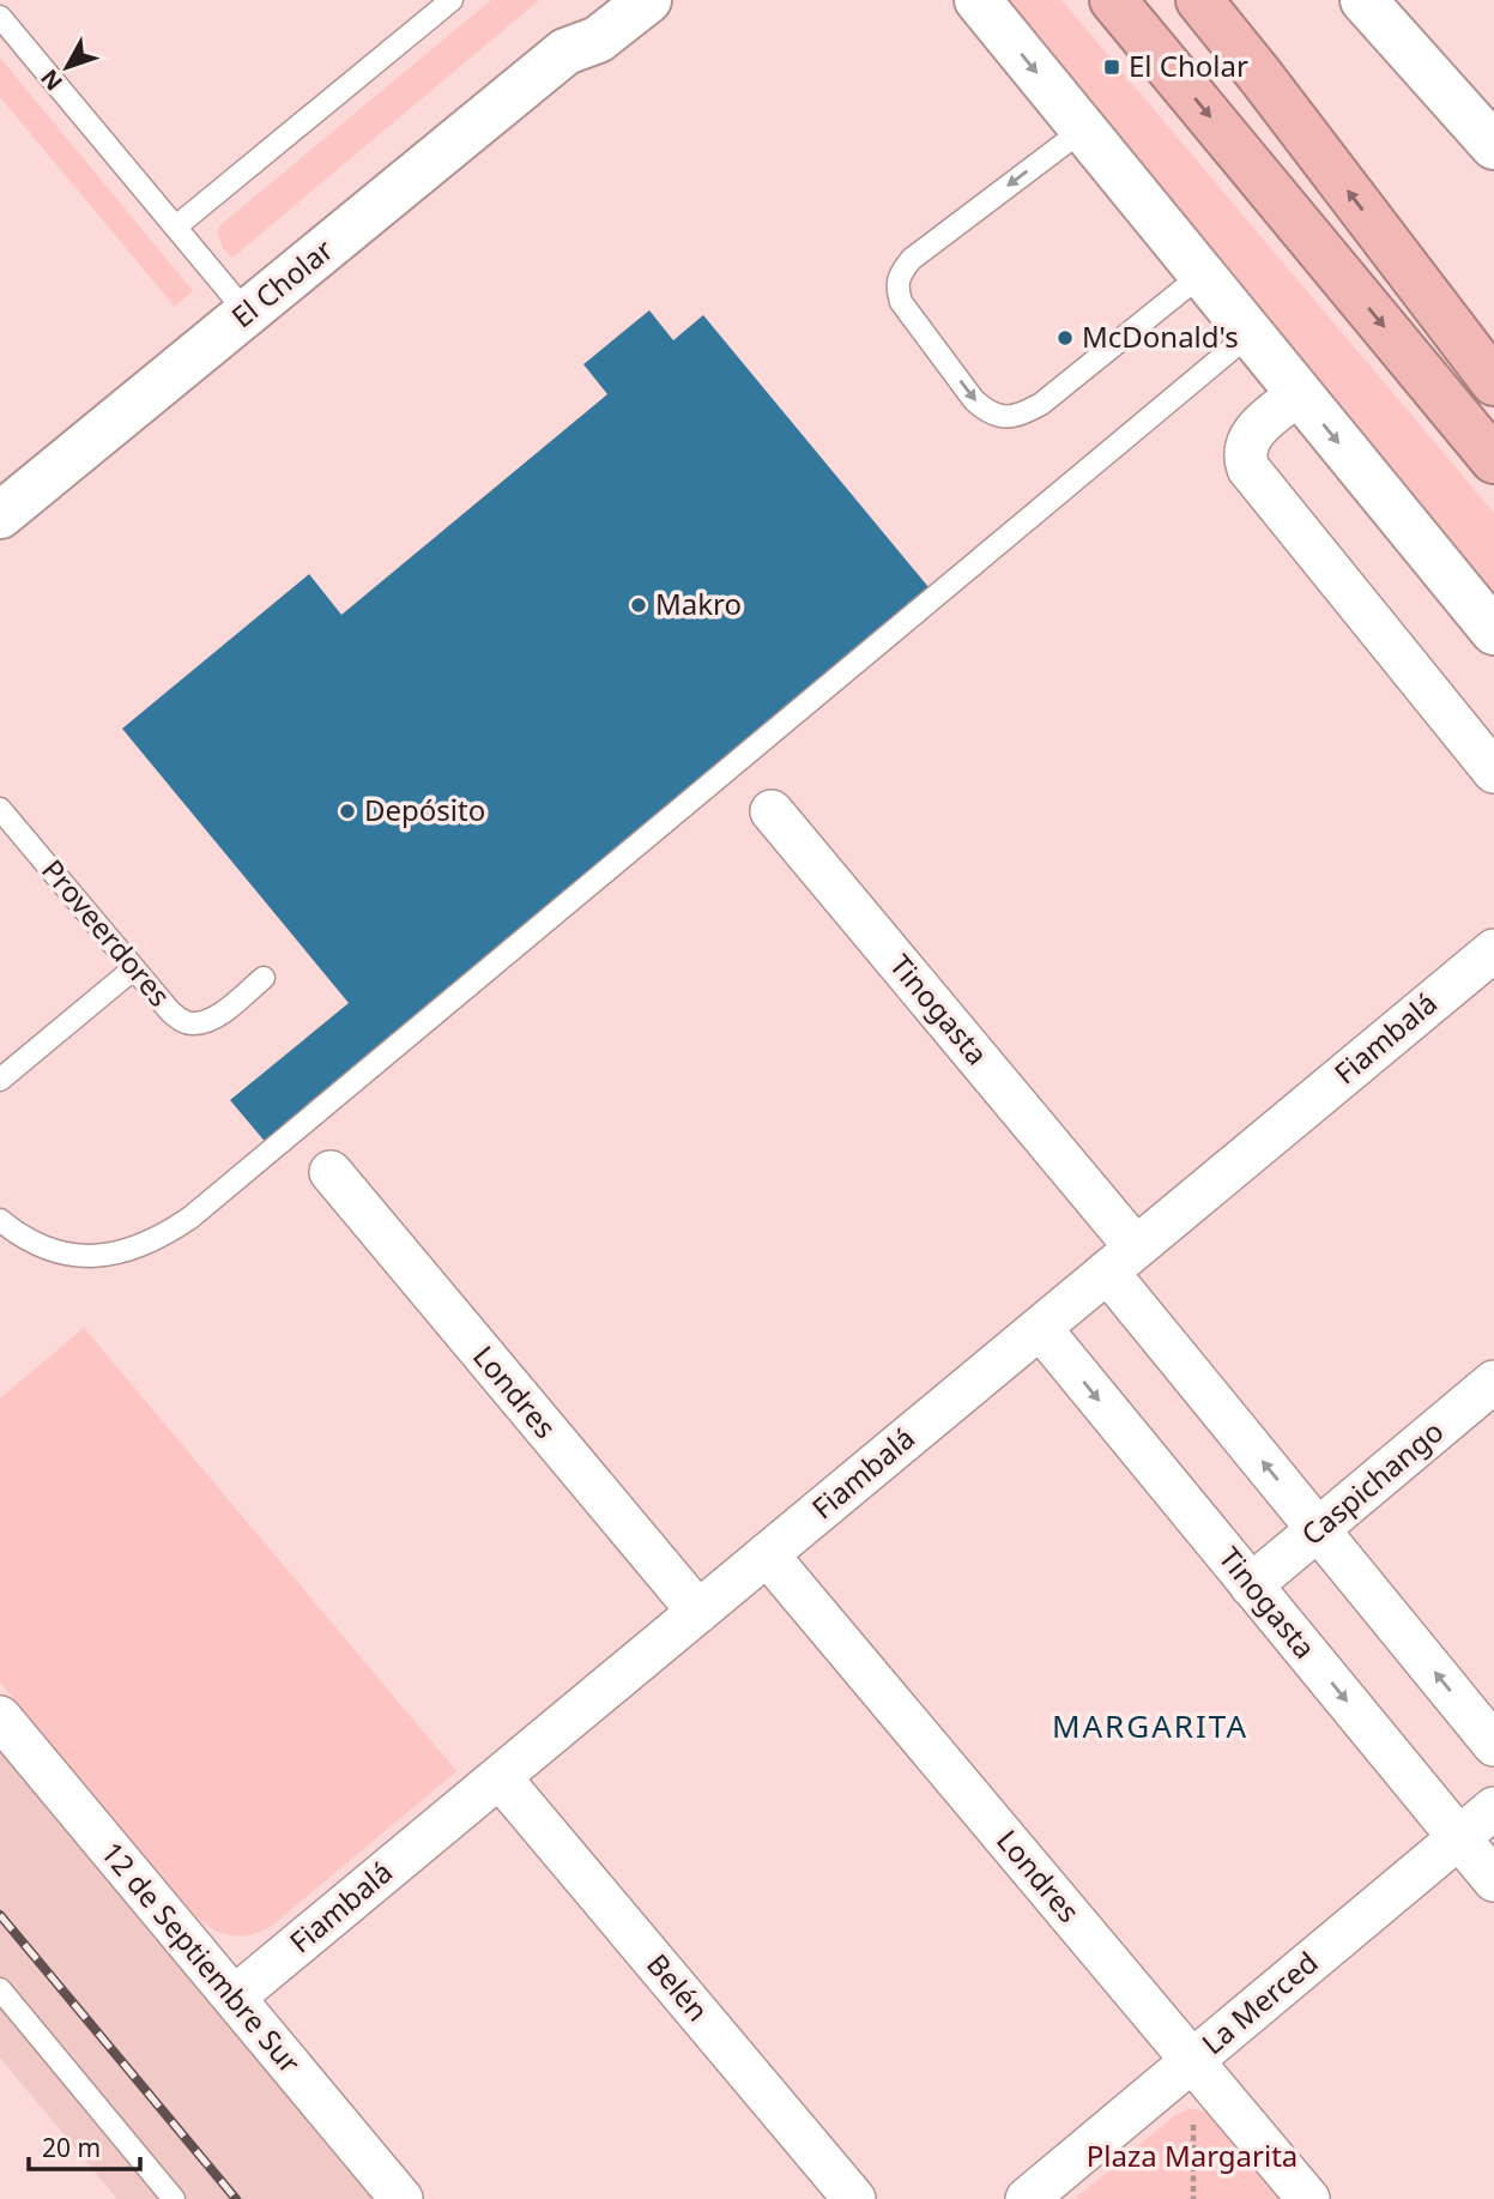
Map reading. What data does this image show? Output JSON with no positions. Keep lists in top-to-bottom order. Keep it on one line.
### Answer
{"streets":{"street":["El Cholar","Tinogasta","Fiambalá","Londres","Caspichango","12 de Septiembre Sur","Belén","La Merced"],"lane":["Proveerdores"]},"crossings":[["Tinogasta","Fiambalá"],["Tinogasta","Caspichango"],["Tinogasta","La Merced"],["Fiambalá","Londres"],["Fiambalá","12 de Septiembre Sur"],["Fiambalá","Belén"],["Londres","La Merced"]],"districts":["MARGARITA"],"parks":["Plaza Margarita"],"places":{"transit":["El Cholar"],"other":["McDonald's","Makro","Depósito"]},"scale_bar":"20 m","north":"bottom left"}
